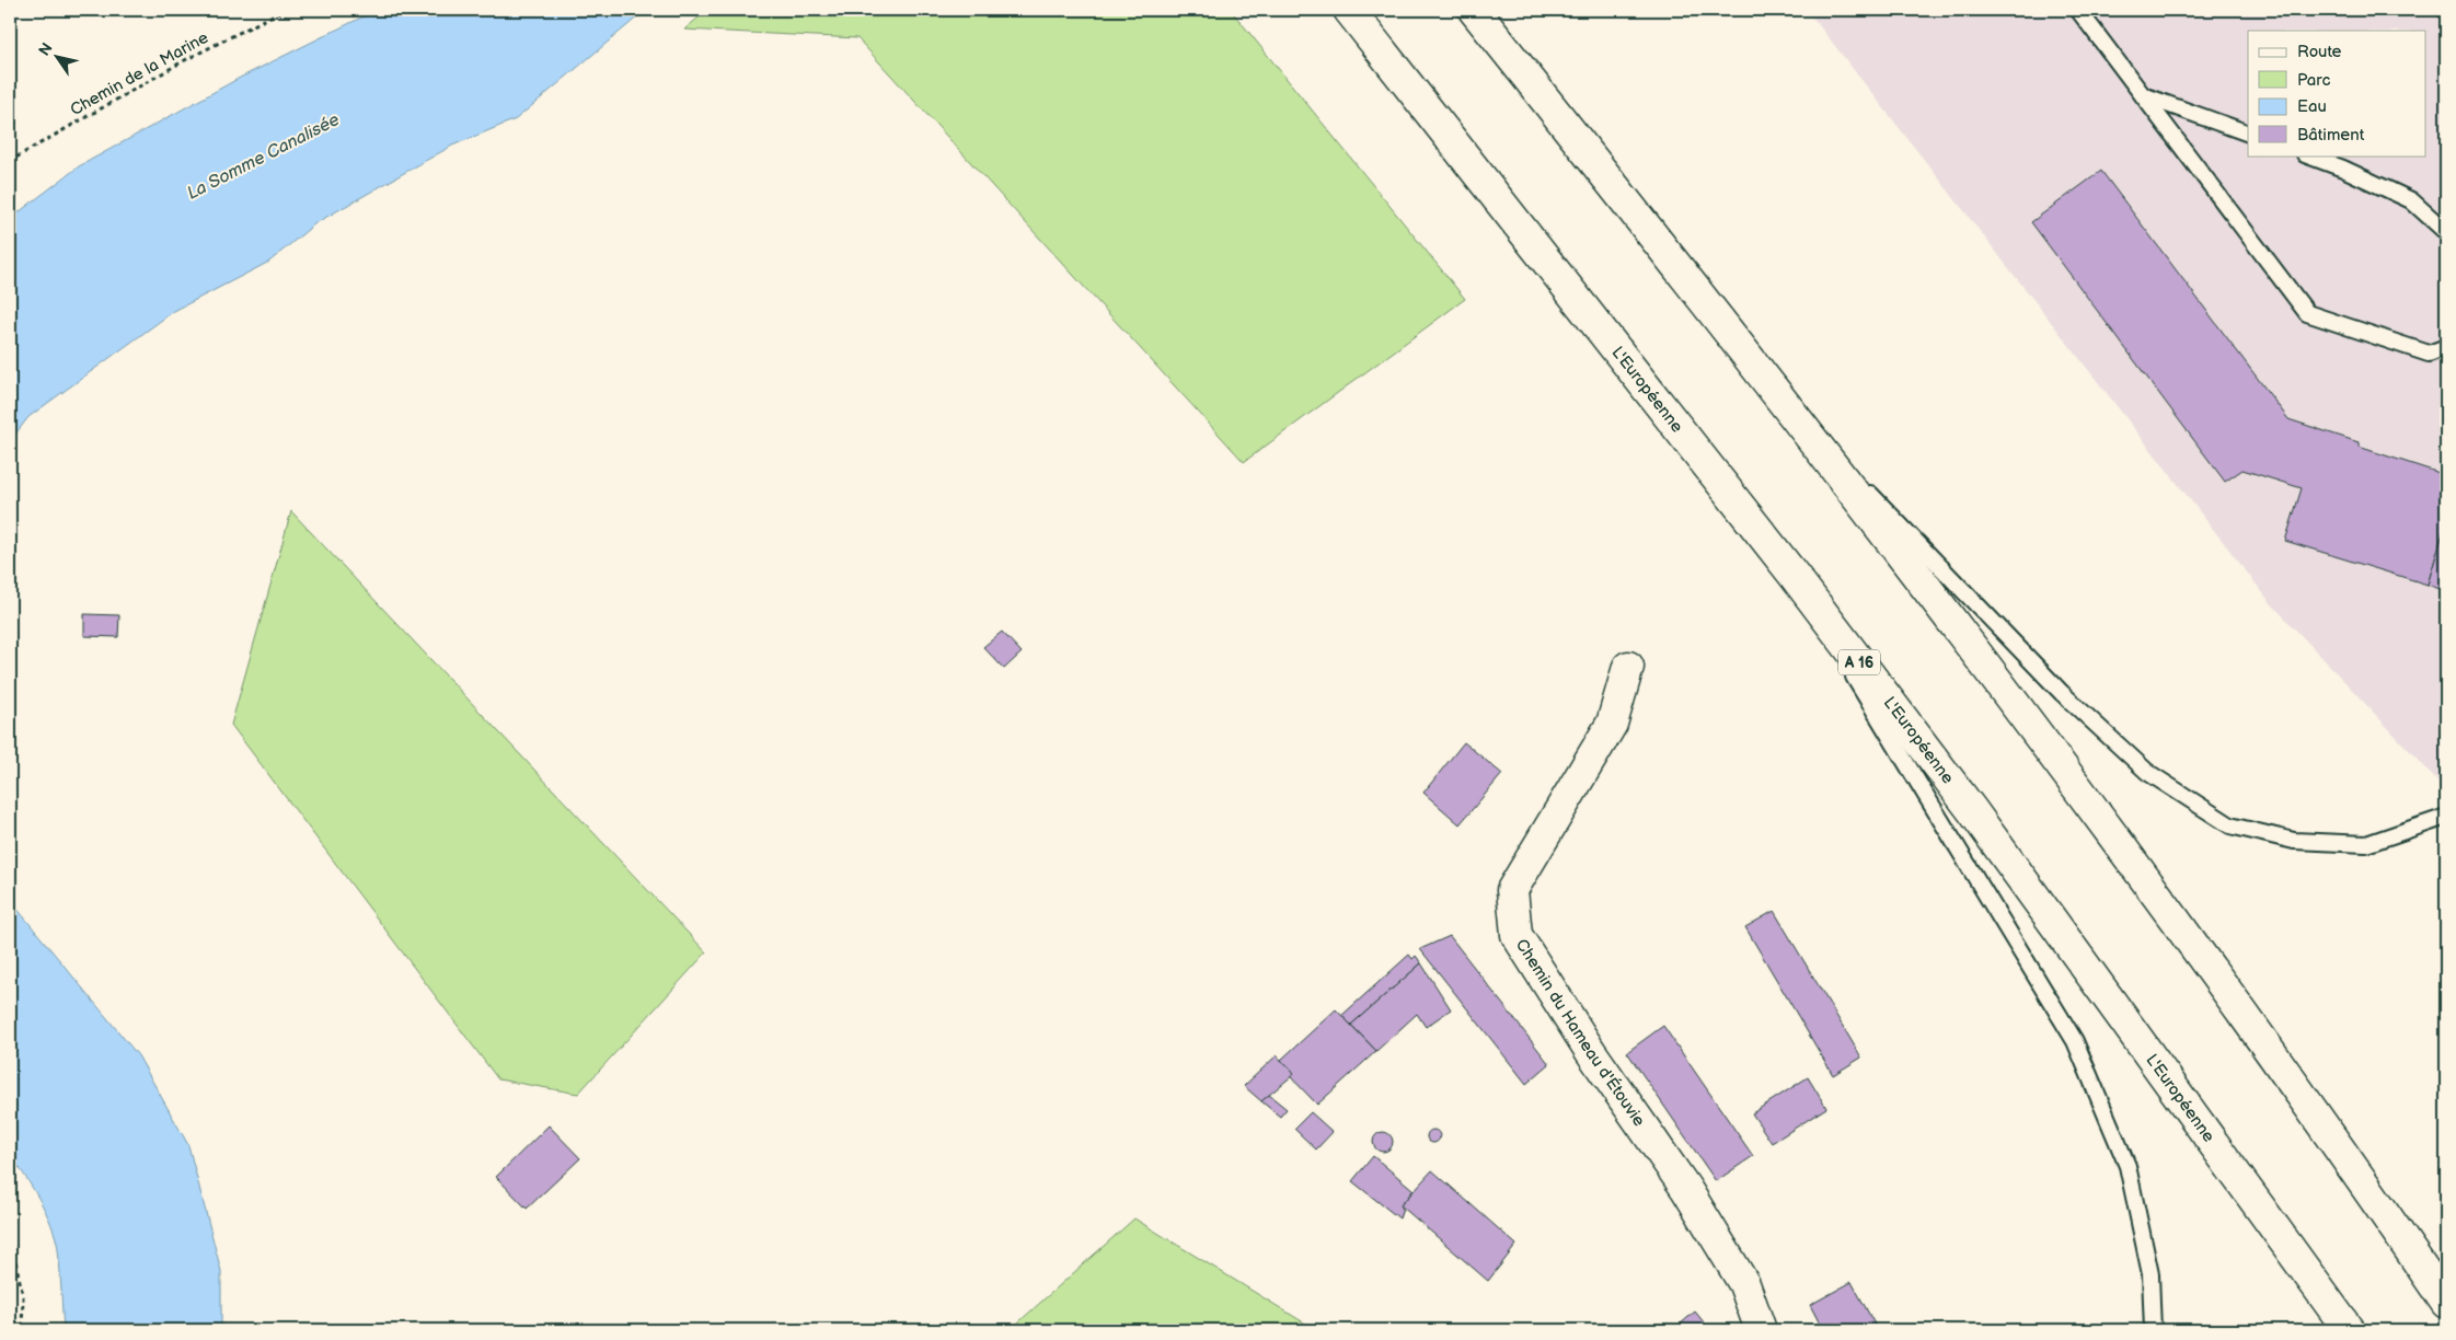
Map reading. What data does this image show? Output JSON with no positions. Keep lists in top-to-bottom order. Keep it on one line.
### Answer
{"streets":{"main road":["L'Européenne","A 16","Chemin du Hameau d'Étouvie"],"path":["Chemin de la Marine"]},"water":["La Somme Canalisée"],"legend":["Route","Parc","Eau","Bâtiment"],"north":"top left"}
